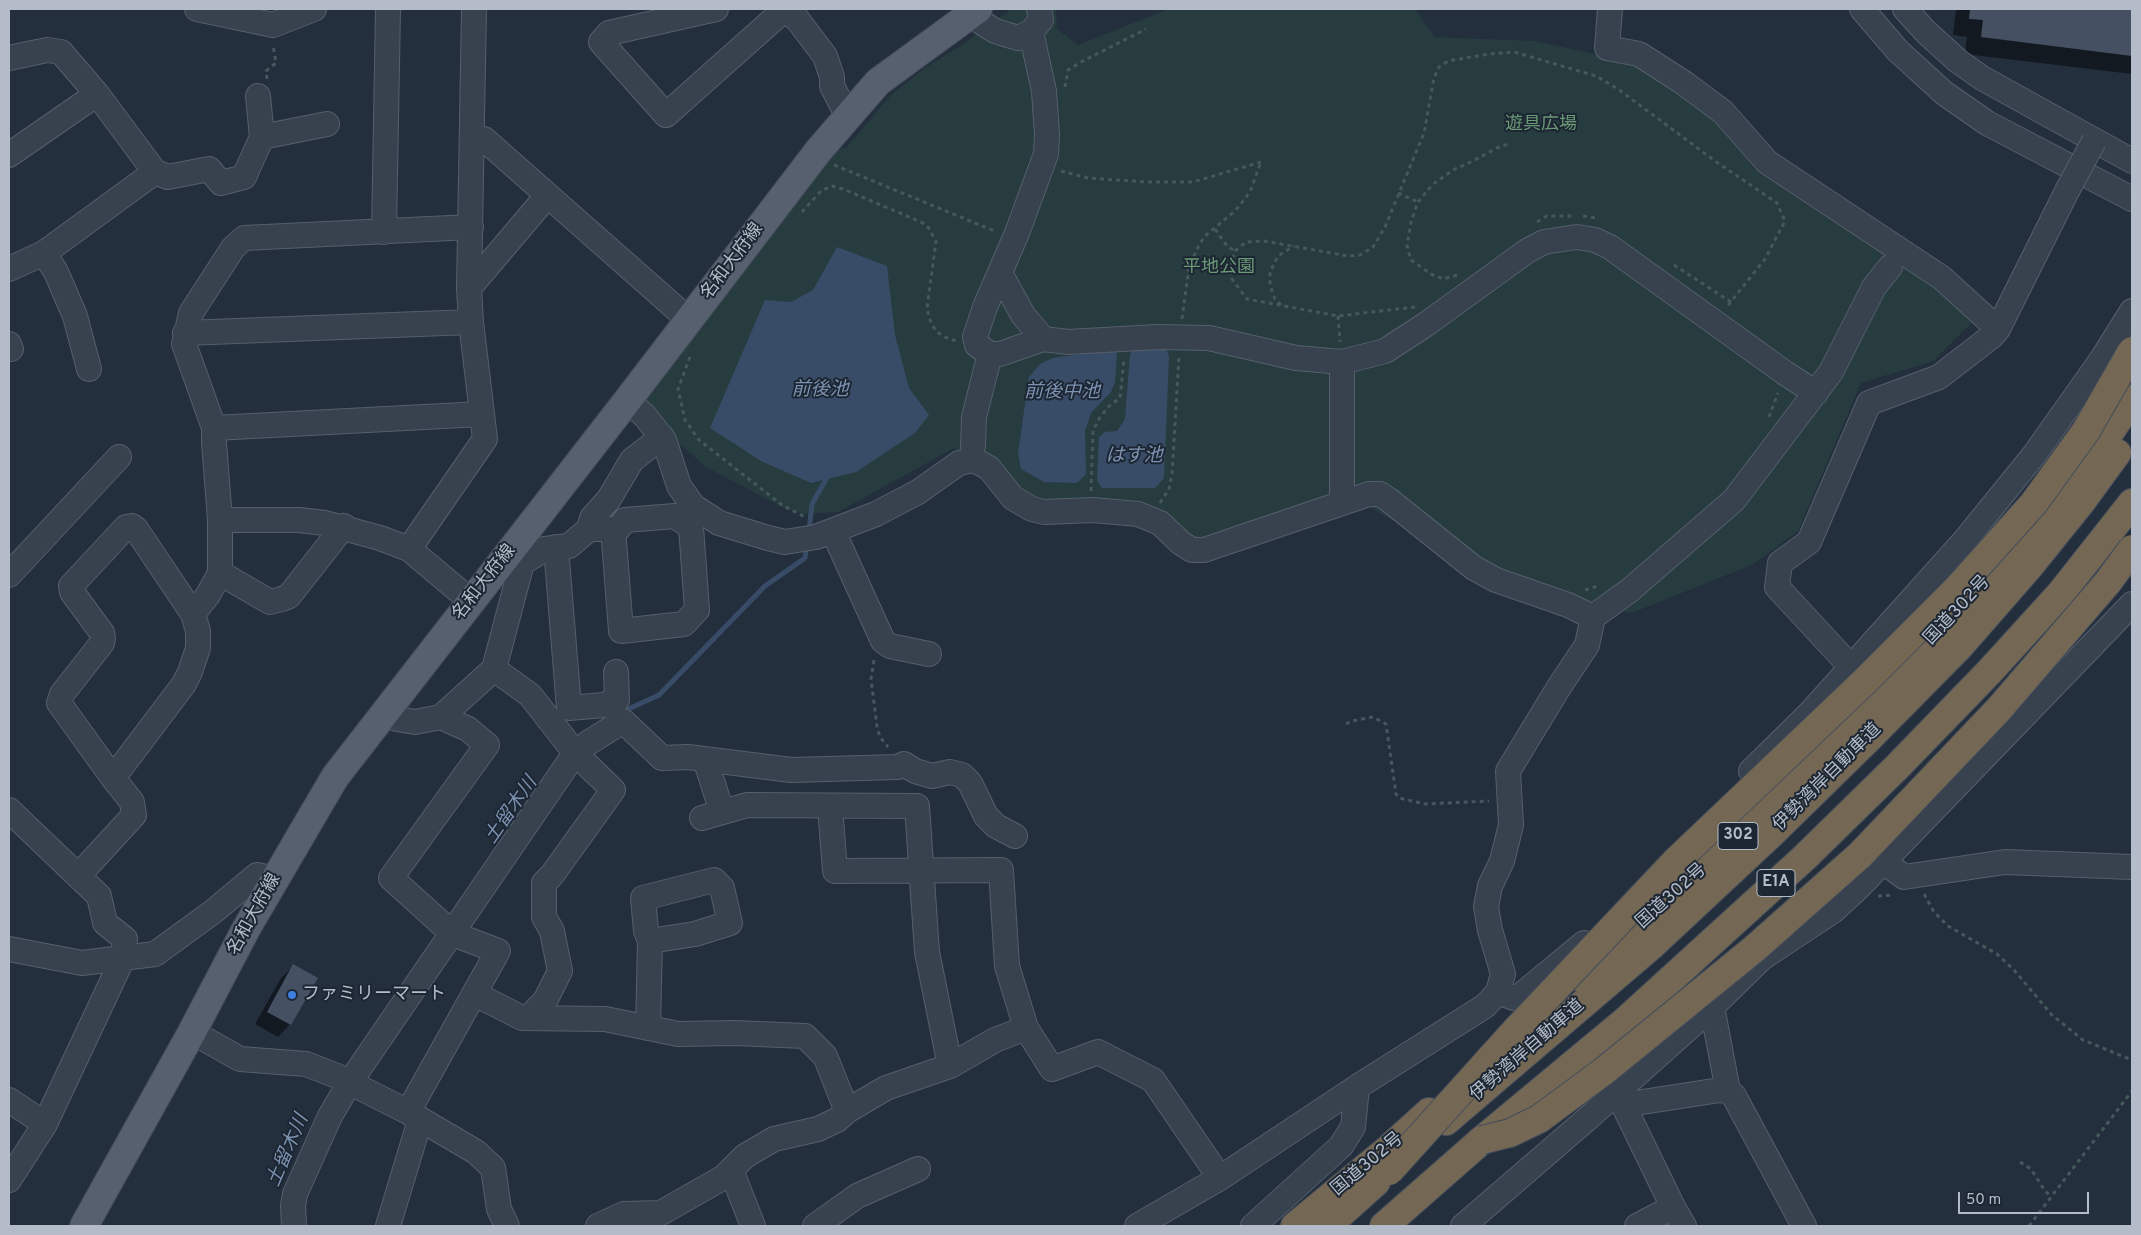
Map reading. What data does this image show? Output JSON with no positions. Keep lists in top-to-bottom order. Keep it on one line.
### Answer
{"streets":{"highway":["国道302号","伊勢湾岸自動車道","302","E1A"],"main road":["名和大府線"]},"water":["前後池","前後中池","はす池","土留木川"],"parks":["遊具広場","平地公園"],"places":["ファミリーマート"],"scale_bar":"50 m"}
